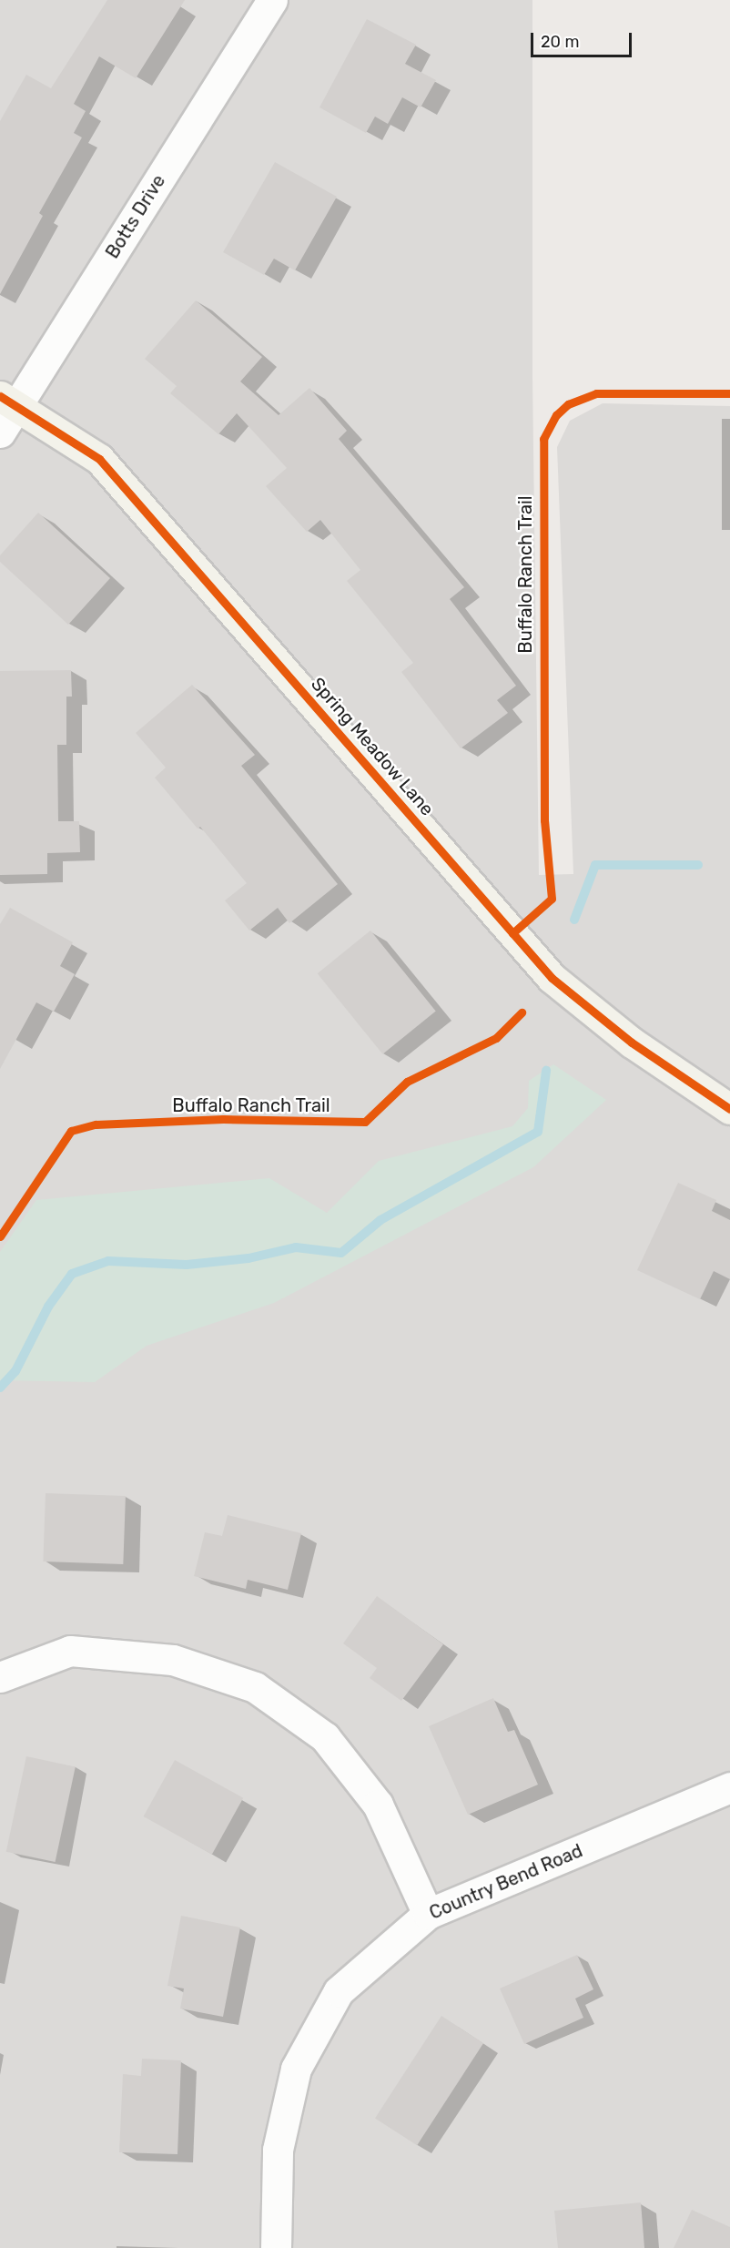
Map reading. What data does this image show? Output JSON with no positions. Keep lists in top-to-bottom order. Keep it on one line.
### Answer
{"streets":{"street":["Botts Drive","Spring Meadow Lane","Country Bend Road"],"cycle path":["Buffalo Ranch Trail"]},"crossings":[["Botts Drive","Spring Meadow Lane"]],"scale_bar":"20 m"}
